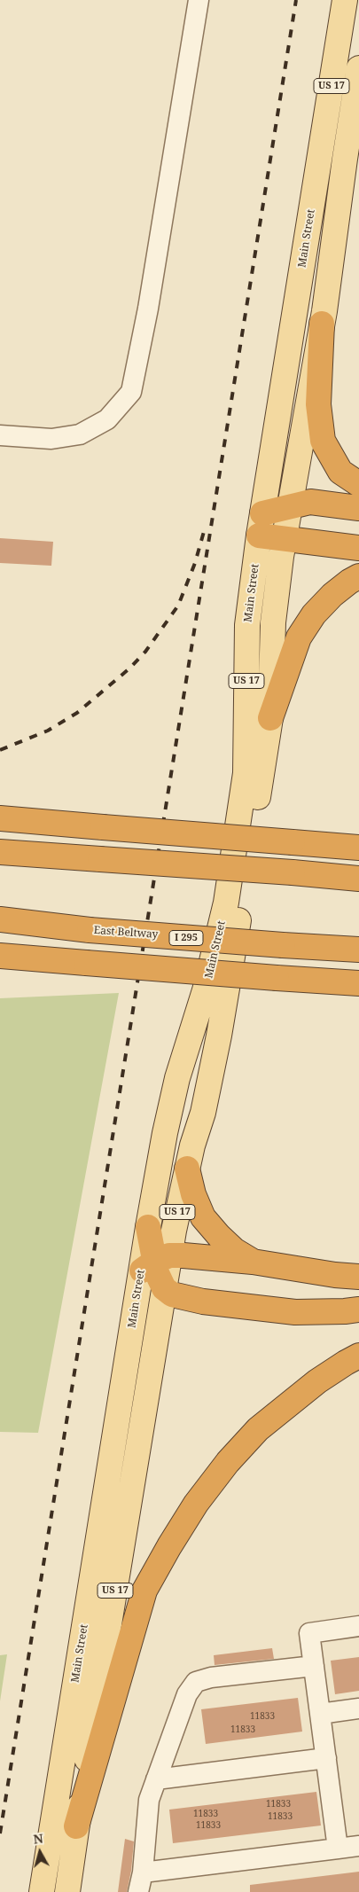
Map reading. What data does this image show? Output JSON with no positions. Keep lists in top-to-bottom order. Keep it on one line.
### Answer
{"streets":{"highway":["East Beltway","I 295"],"main road":["US 17","Main Street"]},"house_numbers":["11833","11833","11833","11833","11833","11833"],"north":"top"}
